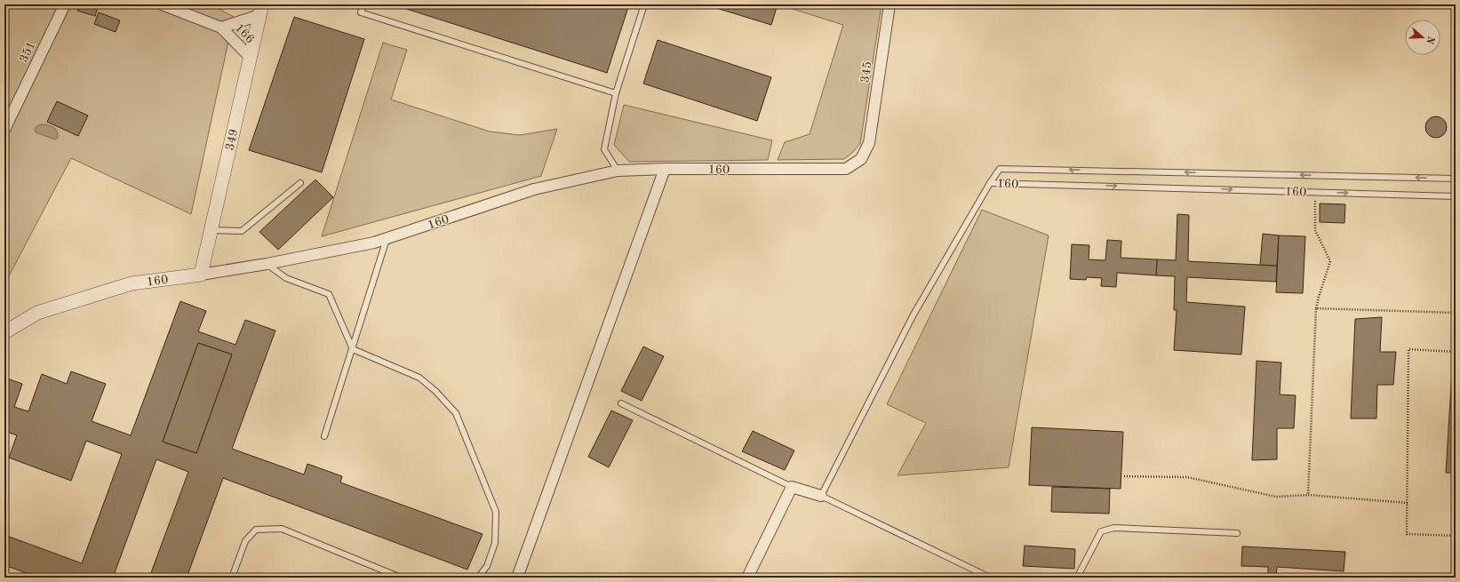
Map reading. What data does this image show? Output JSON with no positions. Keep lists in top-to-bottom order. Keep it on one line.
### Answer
{"streets":{"street":["166","351","345","349","160"]},"crossings":[["166","349"],["345","160"],["349","160"]],"north":"right"}
